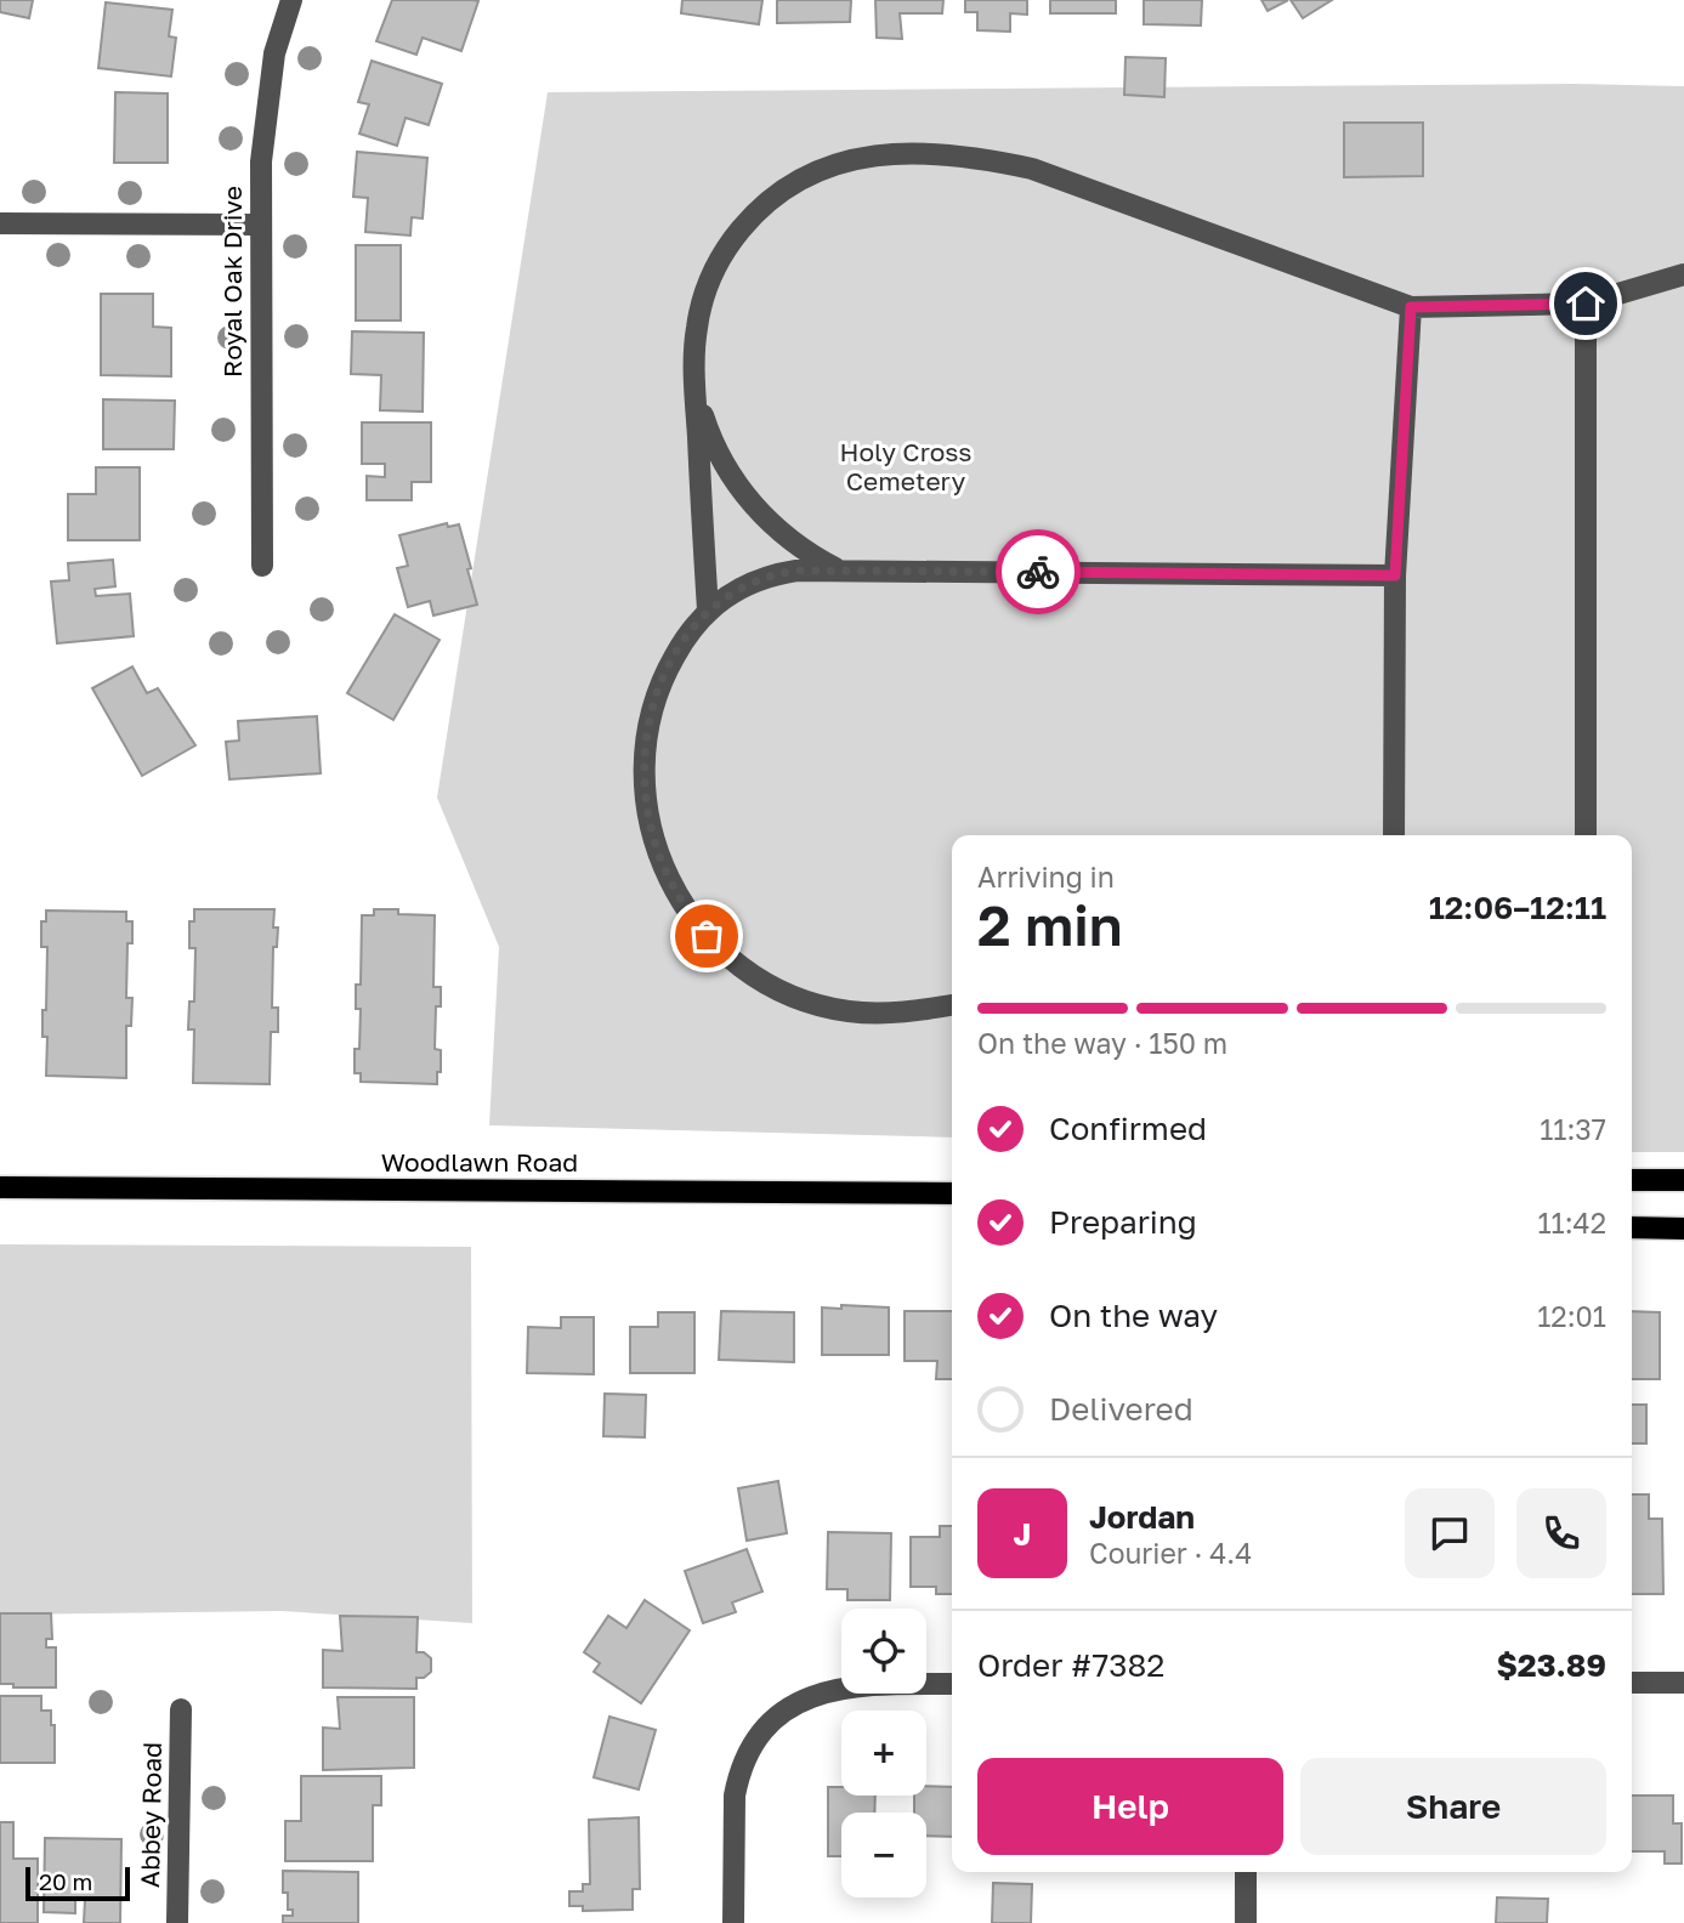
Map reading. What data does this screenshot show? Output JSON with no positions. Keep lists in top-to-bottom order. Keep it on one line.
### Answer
{"streets":{"main road":["Woodlawn Road"],"street":["Royal Oak Drive","Abbey Road"]},"parks":["Holy Cross Cemetery"],"scale_bar":"20 m","page":{"heading":["2 min","Arriving in","12:06–12:11"],"panel":["Jordan","Courier · 4.4","Order #7382","$23.89"],"bar":"On the way · 150 m","list":[["Confirmed","11:37"],["Preparing","11:42"],["On the way","12:01"],"Delivered"],"round":"J","map_buttons":["+","−"],"buttons":["Help","Share"],"scale":"20 m"}}
